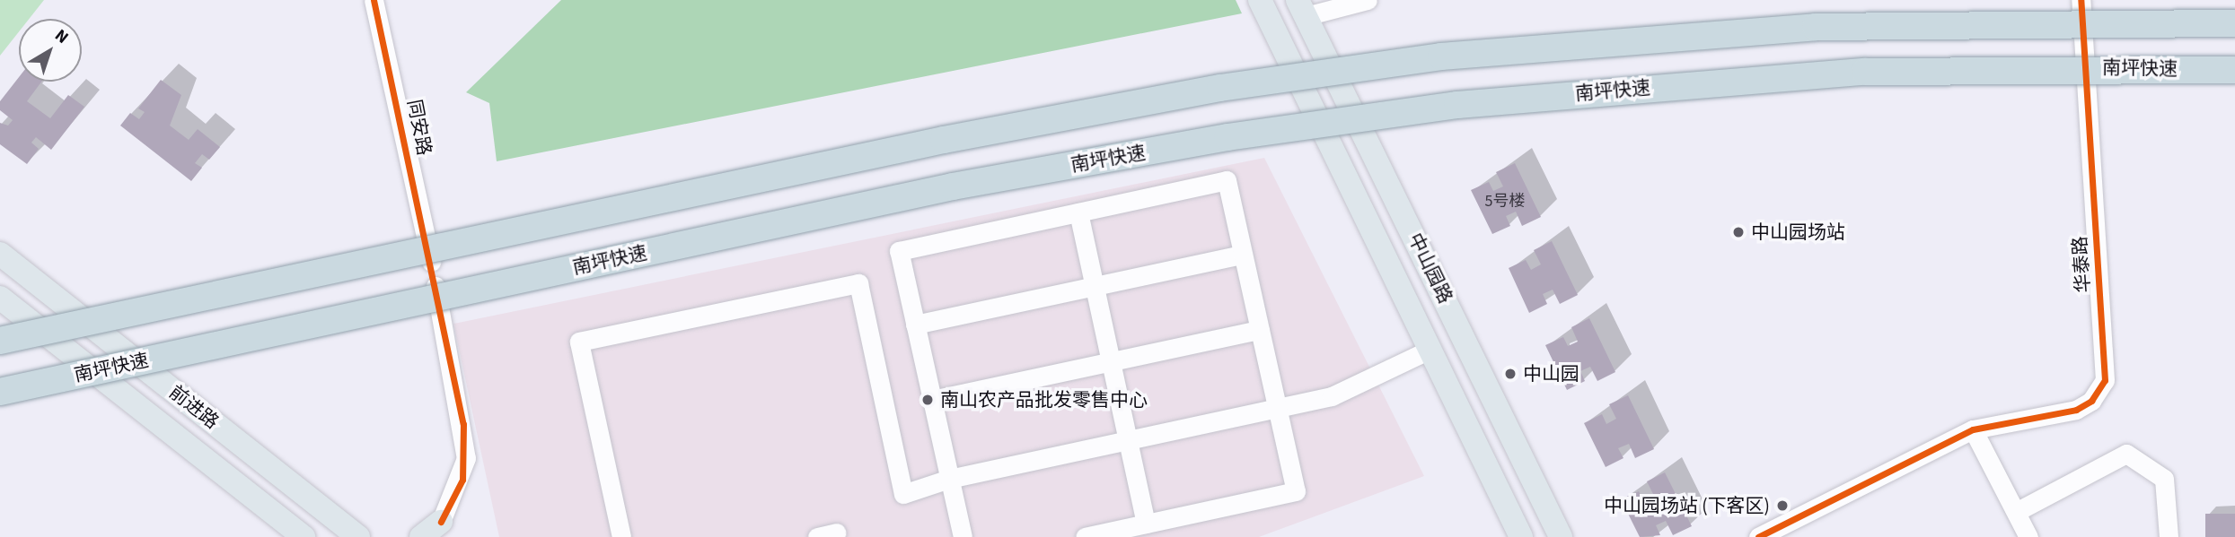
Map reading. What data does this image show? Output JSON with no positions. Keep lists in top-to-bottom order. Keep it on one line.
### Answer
{"streets":{"highway":["南坪快速"],"main road":["中山园路","前进路"],"street":["同安路","华泰路"]},"places":["中山园场站","中山园","南山农产品批发零售中心","中山园场站 (下客区)"],"house_numbers":["5号楼"],"north":"top right"}
